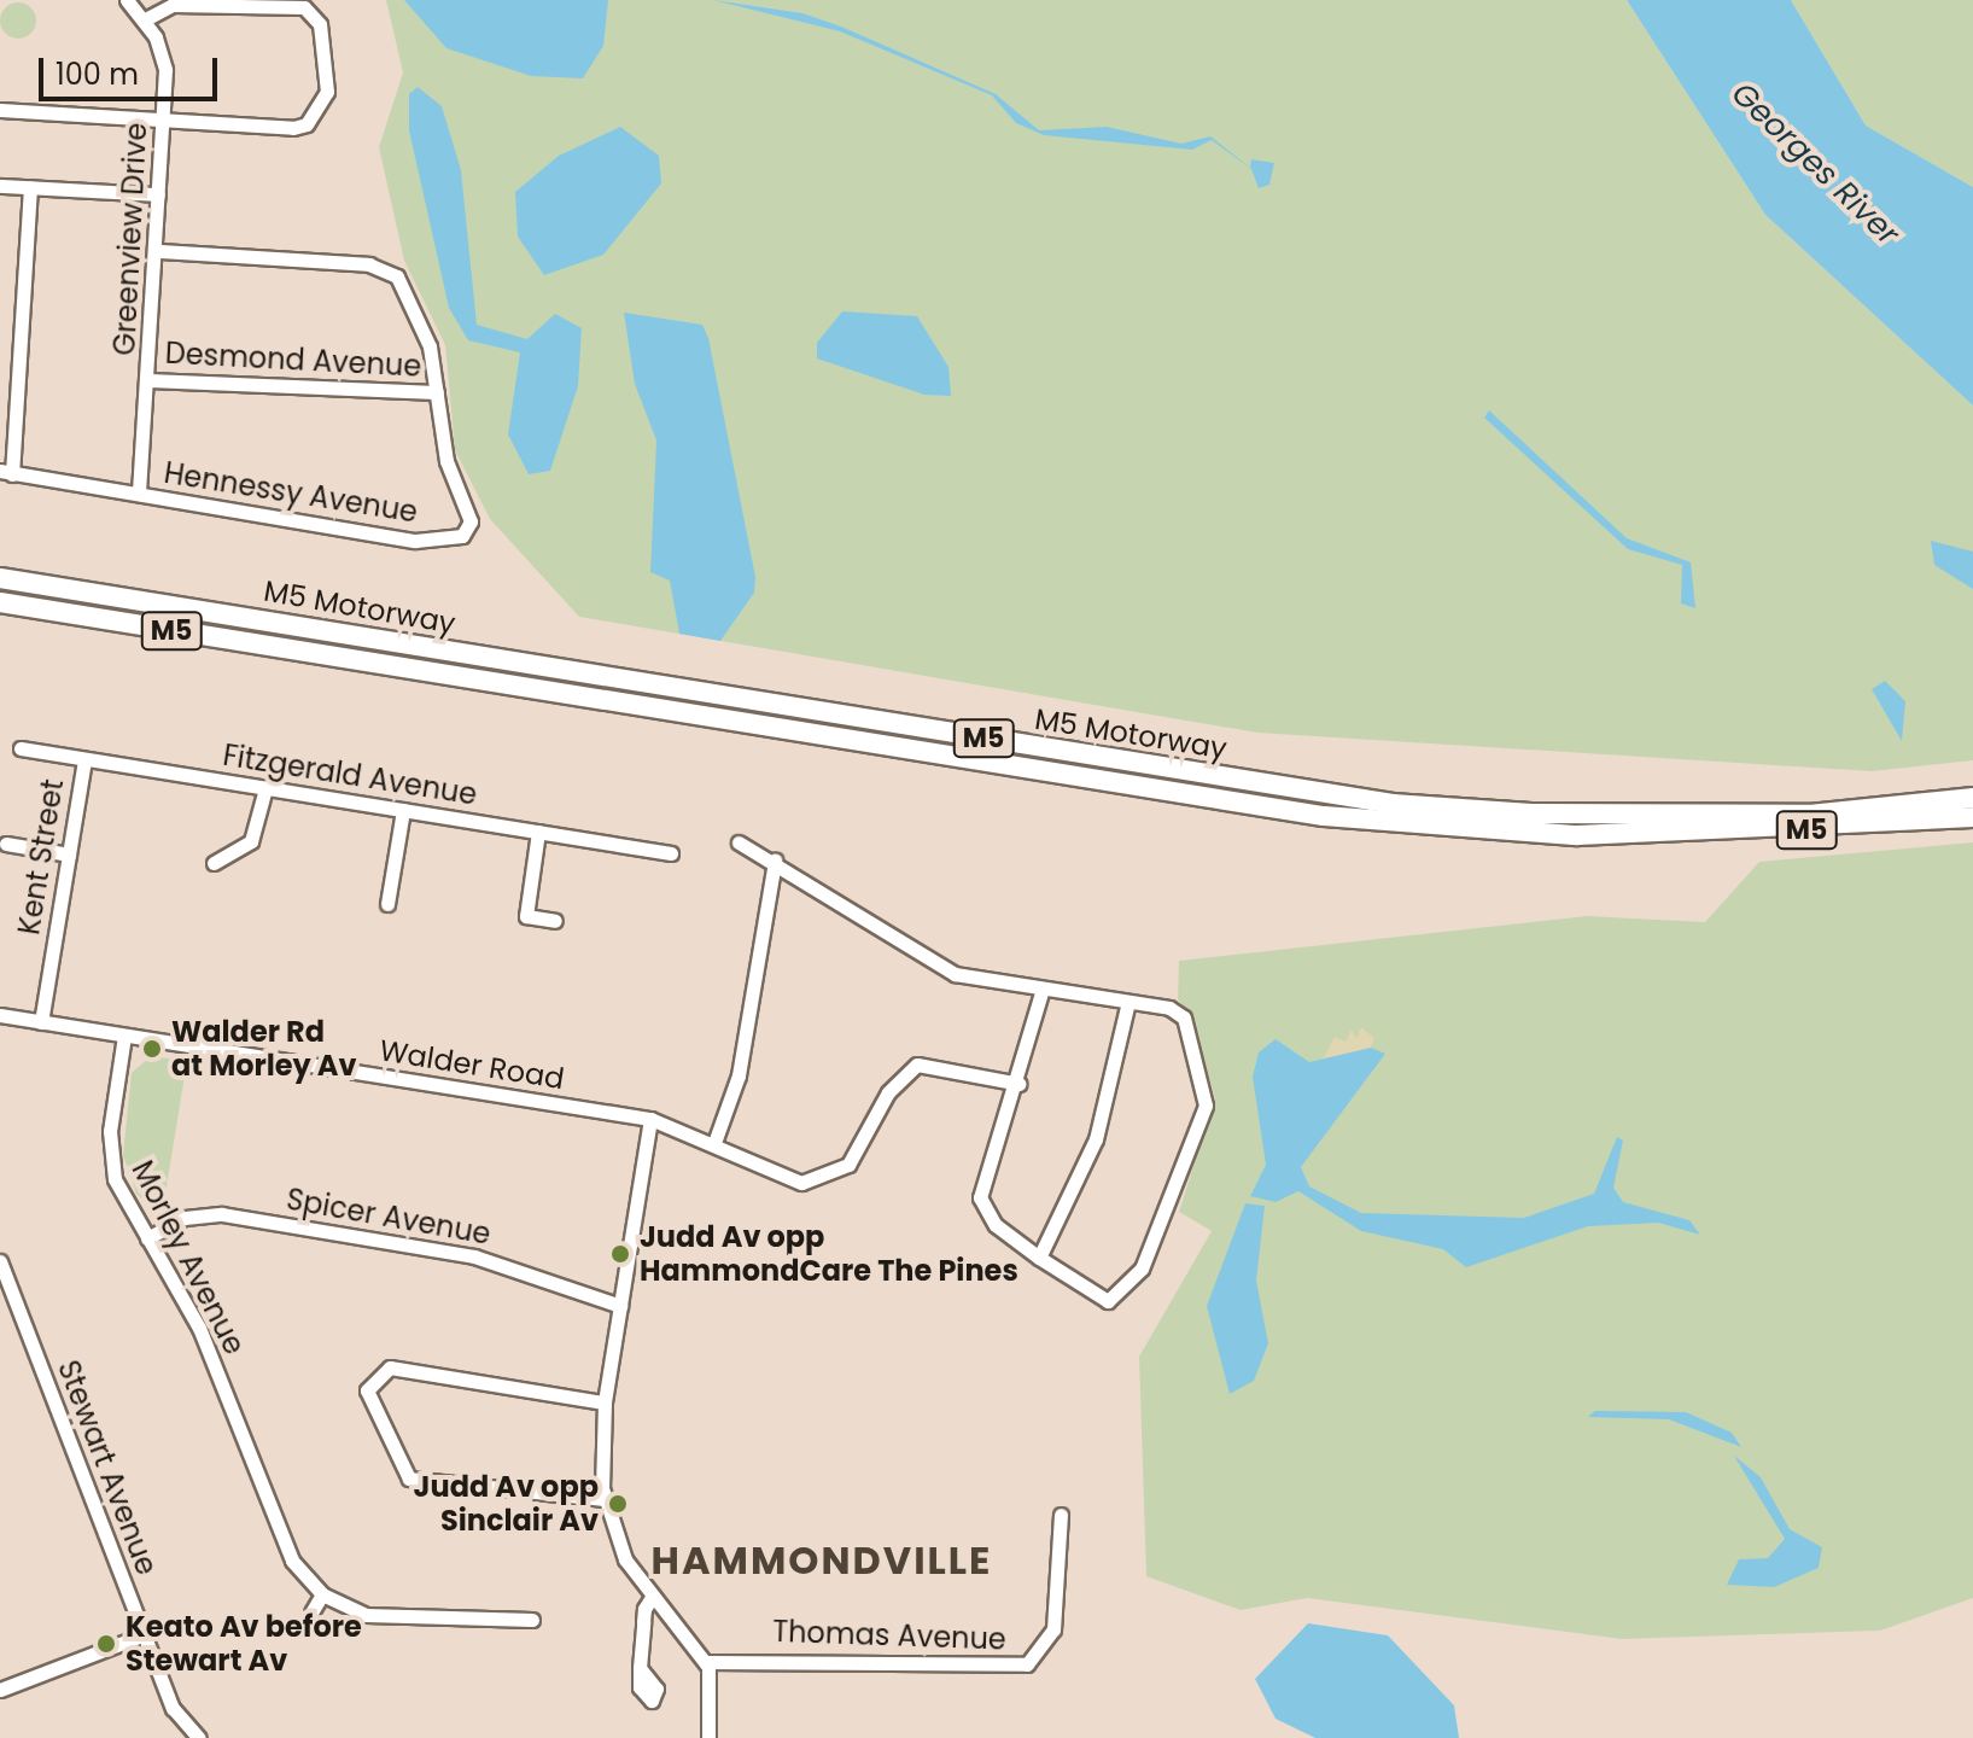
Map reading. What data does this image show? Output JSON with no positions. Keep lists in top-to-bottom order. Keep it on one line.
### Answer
{"streets":{"highway":["M5 Motorway","M5"],"street":["Greenview Drive","Desmond Avenue","Hennessy Avenue","Fitzgerald Avenue","Kent Street","Walder Road","Spicer Avenue","Morley Avenue","Stewart Avenue","Thomas Avenue"]},"crossings":[["Greenview Drive","Desmond Avenue"],["Greenview Drive","Hennessy Avenue"],["Desmond Avenue","Hennessy Avenue"],["Fitzgerald Avenue","Kent Street"],["Kent Street","Walder Road"],["Walder Road","Morley Avenue"],["Spicer Avenue","Morley Avenue"]],"districts":["HAMMONDVILLE"],"water":["Georges River"],"places":["Walder Rd at Morley Av","Judd Av opp HammondCare The Pines","Judd Av opp Sinclair Av","Keato Av before Stewart Av"],"scale_bar":"100 m"}
